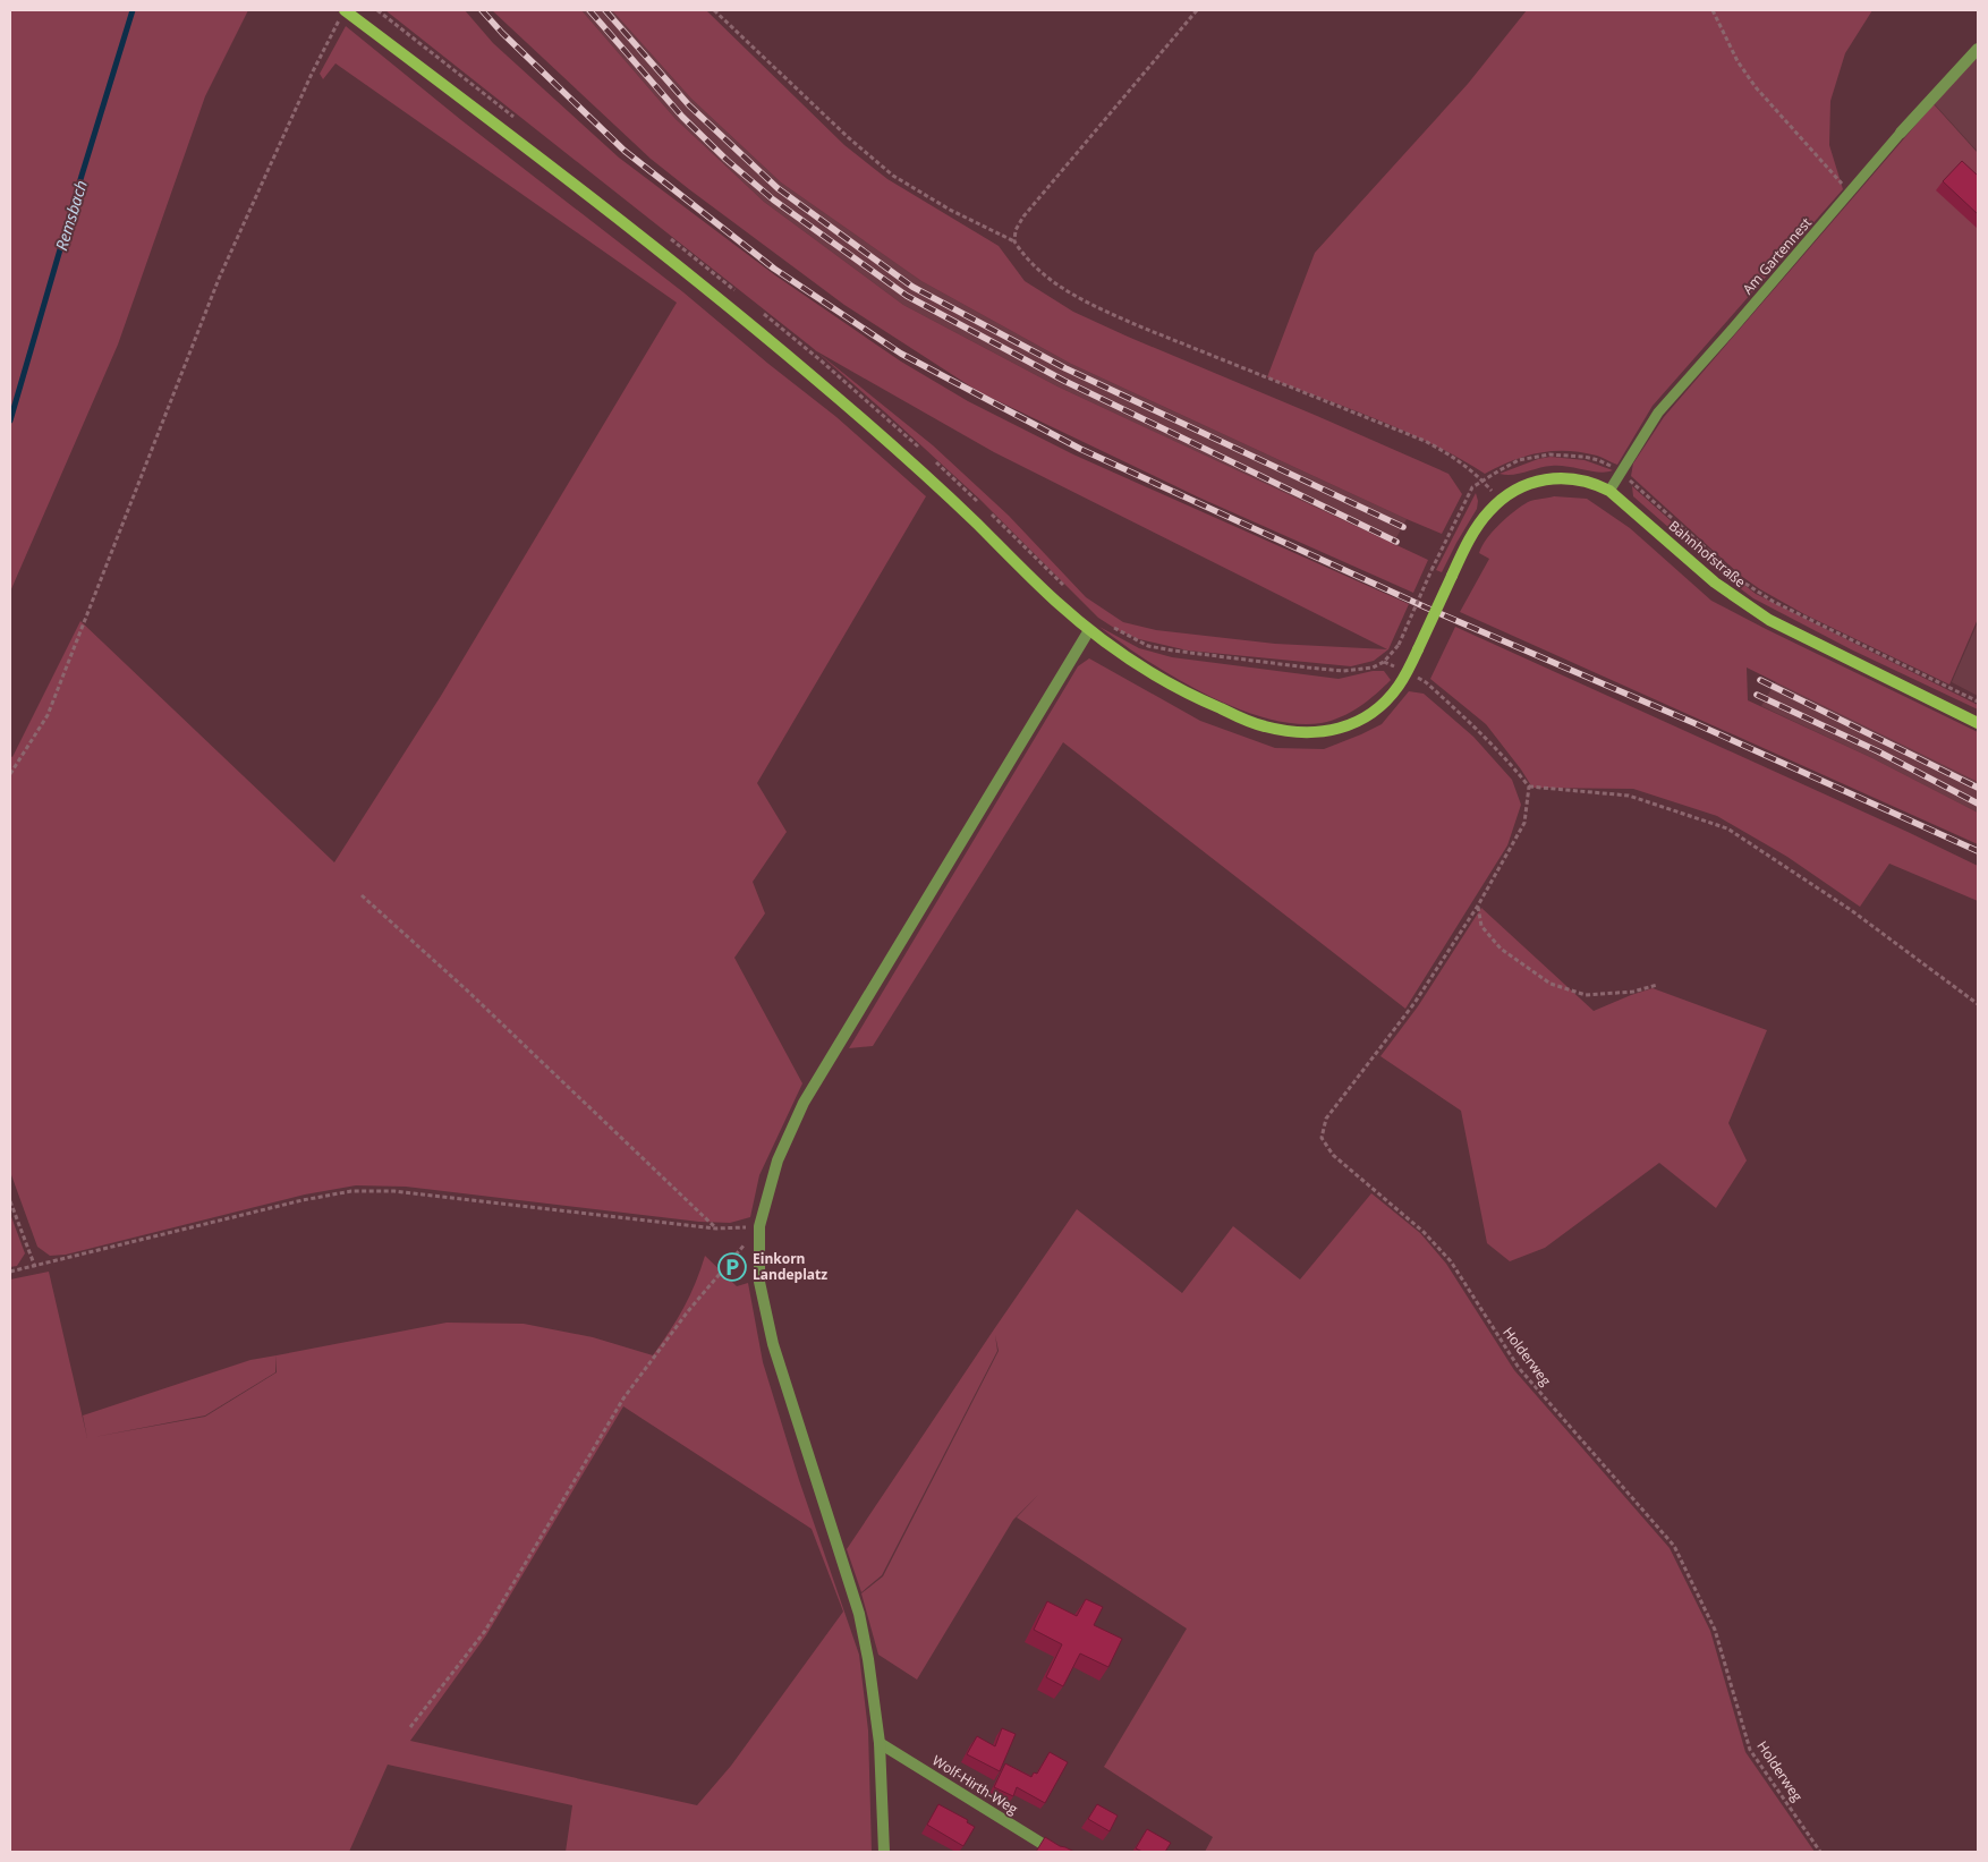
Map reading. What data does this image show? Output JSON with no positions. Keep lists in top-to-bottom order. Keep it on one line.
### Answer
{"streets":{"main road":["Bahnhofstraße"],"street":["Am Gartennest","Wolf-Hirth-Weg"],"path":["Holderweg"]},"crossings":[["Am Gartennest","Bahnhofstraße"]],"water":["Remsbach"],"places":{"parking":["Einkorn Landeplatz"]}}
